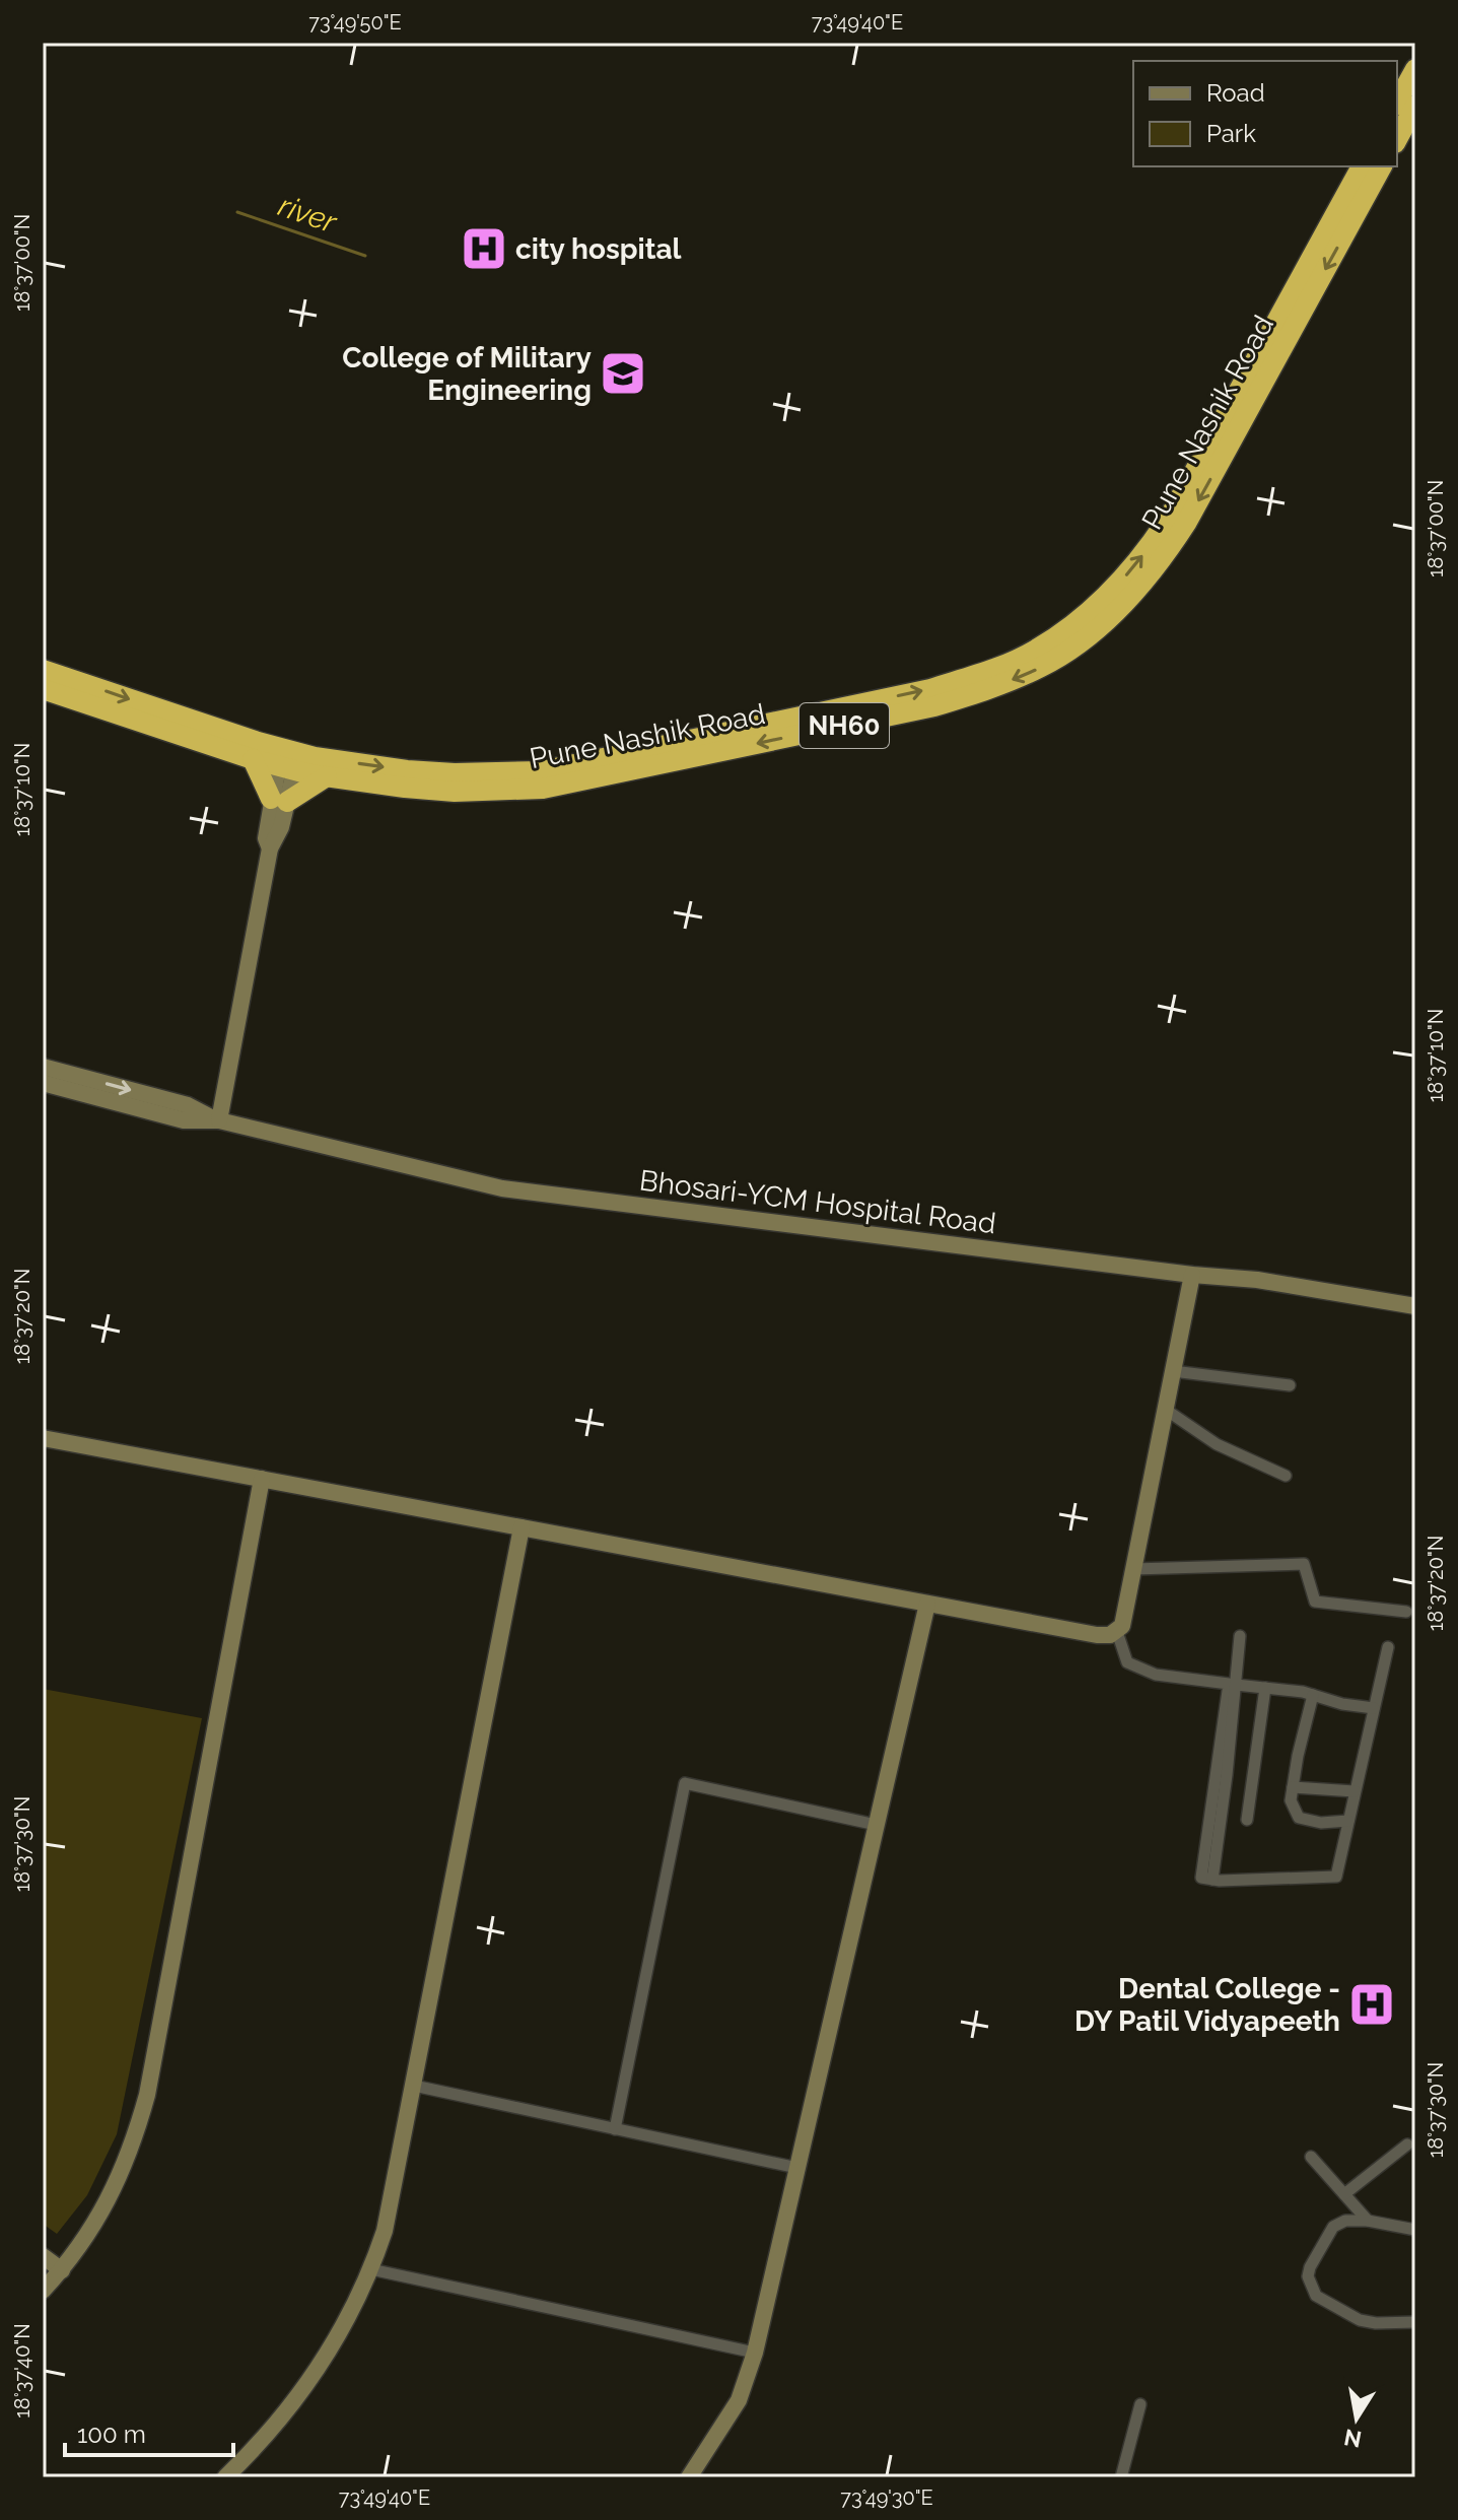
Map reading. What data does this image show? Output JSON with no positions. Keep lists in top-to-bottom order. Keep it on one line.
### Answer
{"streets":{"highway":["Pune Nashik Road","NH60"],"street":["Bhosari-YCM Hospital Road"]},"water":["river"],"places":{"hospital":["city hospital","Dental College - DY Patil Vidyapeeth"],"school or university":["College of Military Engineering"]},"legend":["Road","Park"],"scale_bar":"100 m","north":"bottom","coordinates":["73°49'50\"E","73°49'40\"E","18°37'00\"N","18°37'10\"N","18°37'20\"N","18°37'30\"N","18°37'40\"N","73°49'30\"E"]}
